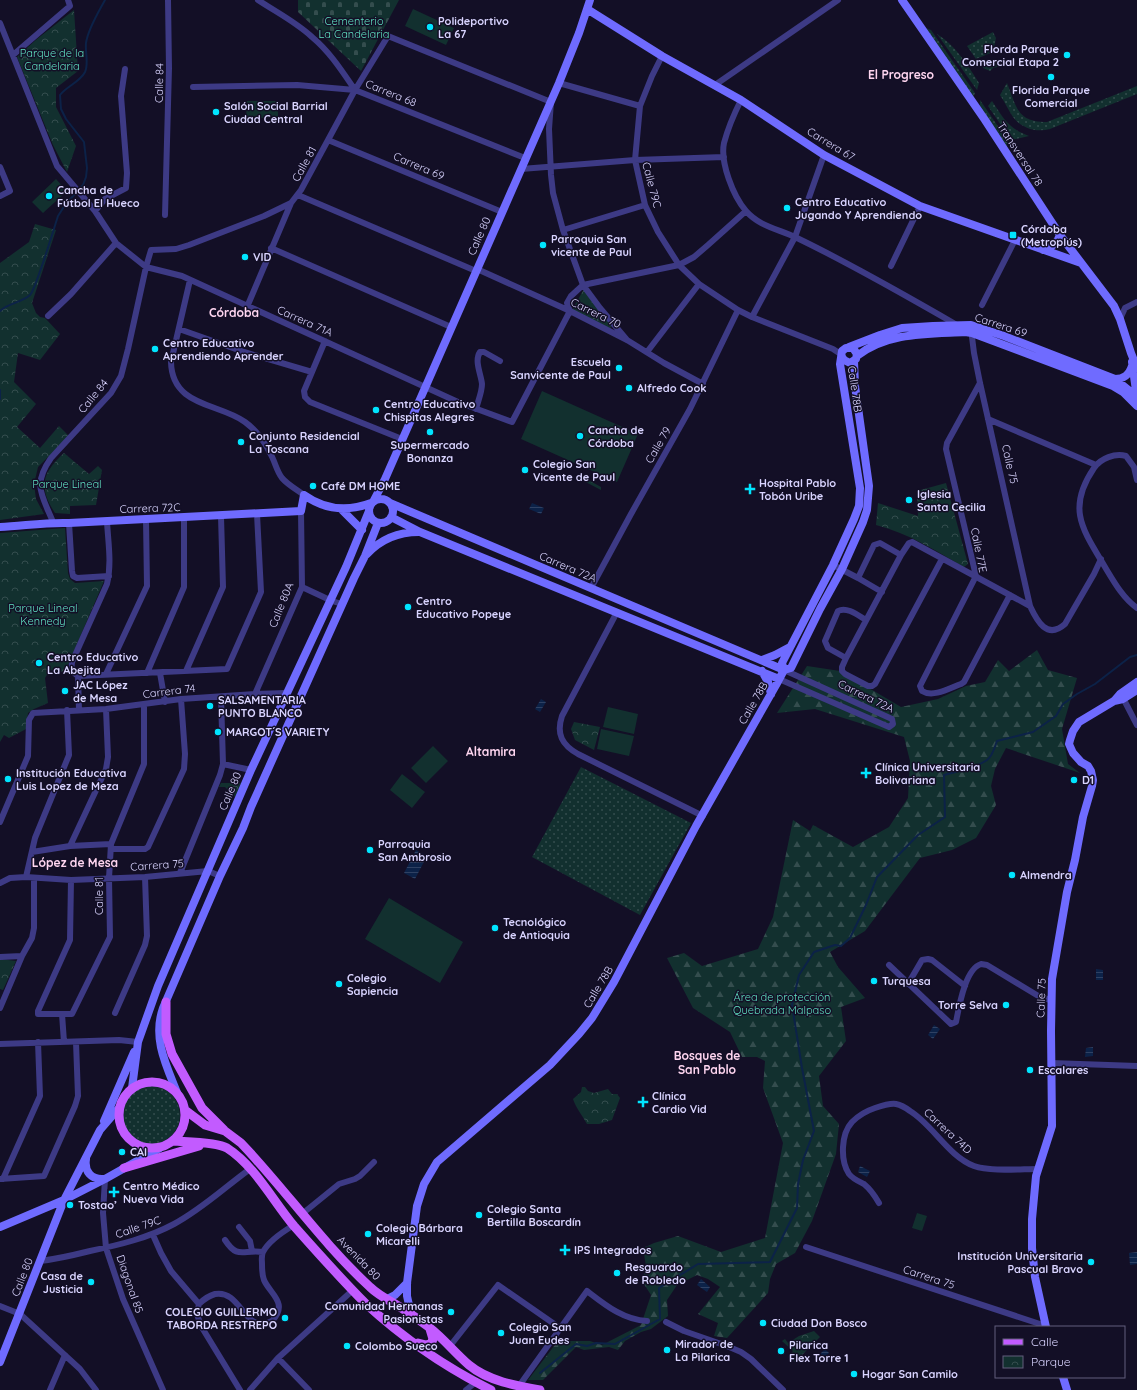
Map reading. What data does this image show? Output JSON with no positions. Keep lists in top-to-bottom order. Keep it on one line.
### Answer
{"streets":{"main road":["Carrera 67","Transversal 78","Carrera 69","Calle 80","Calle 78B","Calle 75","Carrera 72C","Carrera 72A","Calle 80A","Avenida 80"],"street":["Calle 84","Carrera 68","Calle 81","Calle 79C","Carrera 70","Carrera 71A","Calle 79","Calle 77E","Carrera 74","Carrera 75","Carrera 74D","Diagonal 85"]},"crossings":[["Calle 84","Carrera 71A"],["Calle 84","Carrera 72C"],["Carrera 68","Calle 81"],["Carrera 68","Calle 80"],["Carrera 67","Transversal 78"],["Carrera 67","Calle 79C"],["Carrera 67","Calle 80"],["Transversal 78","Carrera 69"],["Calle 81","Carrera 69"],["Calle 81","Calle 80"],["Calle 81","Carrera 70"],["Calle 81","Carrera 71A"],["Calle 81","Carrera 74"],["Calle 81","Carrera 75"],["Carrera 69","Calle 79C"],["Carrera 69","Calle 80"],["Carrera 69","Calle 78B"],["Carrera 69","Calle 79"],["Carrera 69","Calle 75"],["Calle 79C","Calle 80"],["Calle 79C","Calle 79"],["Calle 79C","Diagonal 85"],["Calle 80","Carrera 70"],["Calle 80","Carrera 71A"],["Calle 80","Carrera 72A"],["Calle 80","Carrera 74"],["Calle 80","Carrera 75"],["Calle 80","Avenida 80"],["Carrera 70","Carrera 71A"],["Carrera 70","Calle 79"],["Calle 78B","Carrera 72A"],["Calle 78B","Avenida 80"],["Calle 79","Carrera 72A"],["Calle 75","Calle 77E"],["Calle 75","Carrera 75"],["Calle 75","Carrera 74D"],["Carrera 72C","Calle 80A"],["Calle 80A","Carrera 74"]],"districts":["El Progreso","Córdoba","Altamira","López de Mesa","Bosques de San Pablo"],"parks":["Cementerio La Candelaria","Parque de la Candelaria","Parque Lineal","Parque Lineal Kennedy","Área de protección Quebrada Malpaso"],"places":{"other":["Polideportivo La 67","Florda Parque Comercial Etapa 2","Florida Parque Comercial","Salón Social Barrial Ciudad Central","Cancha de Fútbol El Hueco","Centro Educativo Jugando Y Aprendiendo","Parroquia San vicente de Paul","VID","Centro Educativo Aprendiendo Aprender","Escuela Sanvicente de Paul","Alfredo Cook","Centro Educativo Chispitas Alegres","Supermercado Bonanza","Cancha de Córdoba","Conjunto Residencial La Toscana","Colegio San Vicente de Paul","Café DM HOME","Iglesia Santa Cecilia","Centro Educativo Popeye","Centro Educativo La Abejita","JAC López de Mesa","SALSAMENTARIA PUNTO BLANCO","MARGOT´S VARIETY","Institución Educativa Luis Lopez de Meza","D1","Parroquia San Ambrosio","Almendra","Tecnológico de Antioquia","Turquesa","Colegio Sapiencia","Torre Selva","Escalares","CAI","Tostao’","Colegio Santa Bertilla Boscardín","Colegio Bárbara Micarelli","Institución Universitaria Pascual Bravo","Resguardo de Robledo","Casa de Justicia","Comunidad Hermanas Pasionistas","COLEGIO GUILLERMO TABORDA RESTREPO","Ciudad Don Bosco","Colegio San Juan Eudes","Colombo Sueco","Mirador de La Pilarica","Pilarica Flex Torre 1","Hogar San Camilo"],"transit":["Córdoba (Metroplús)"],"health":["Hospital Pablo Tobón Uribe","Clínica Universitaria Bolivariana","Clínica Cardio Vid","Centro Médico Nueva Vida","IPS Integrados"]},"legend":["Calle","Parque"]}
